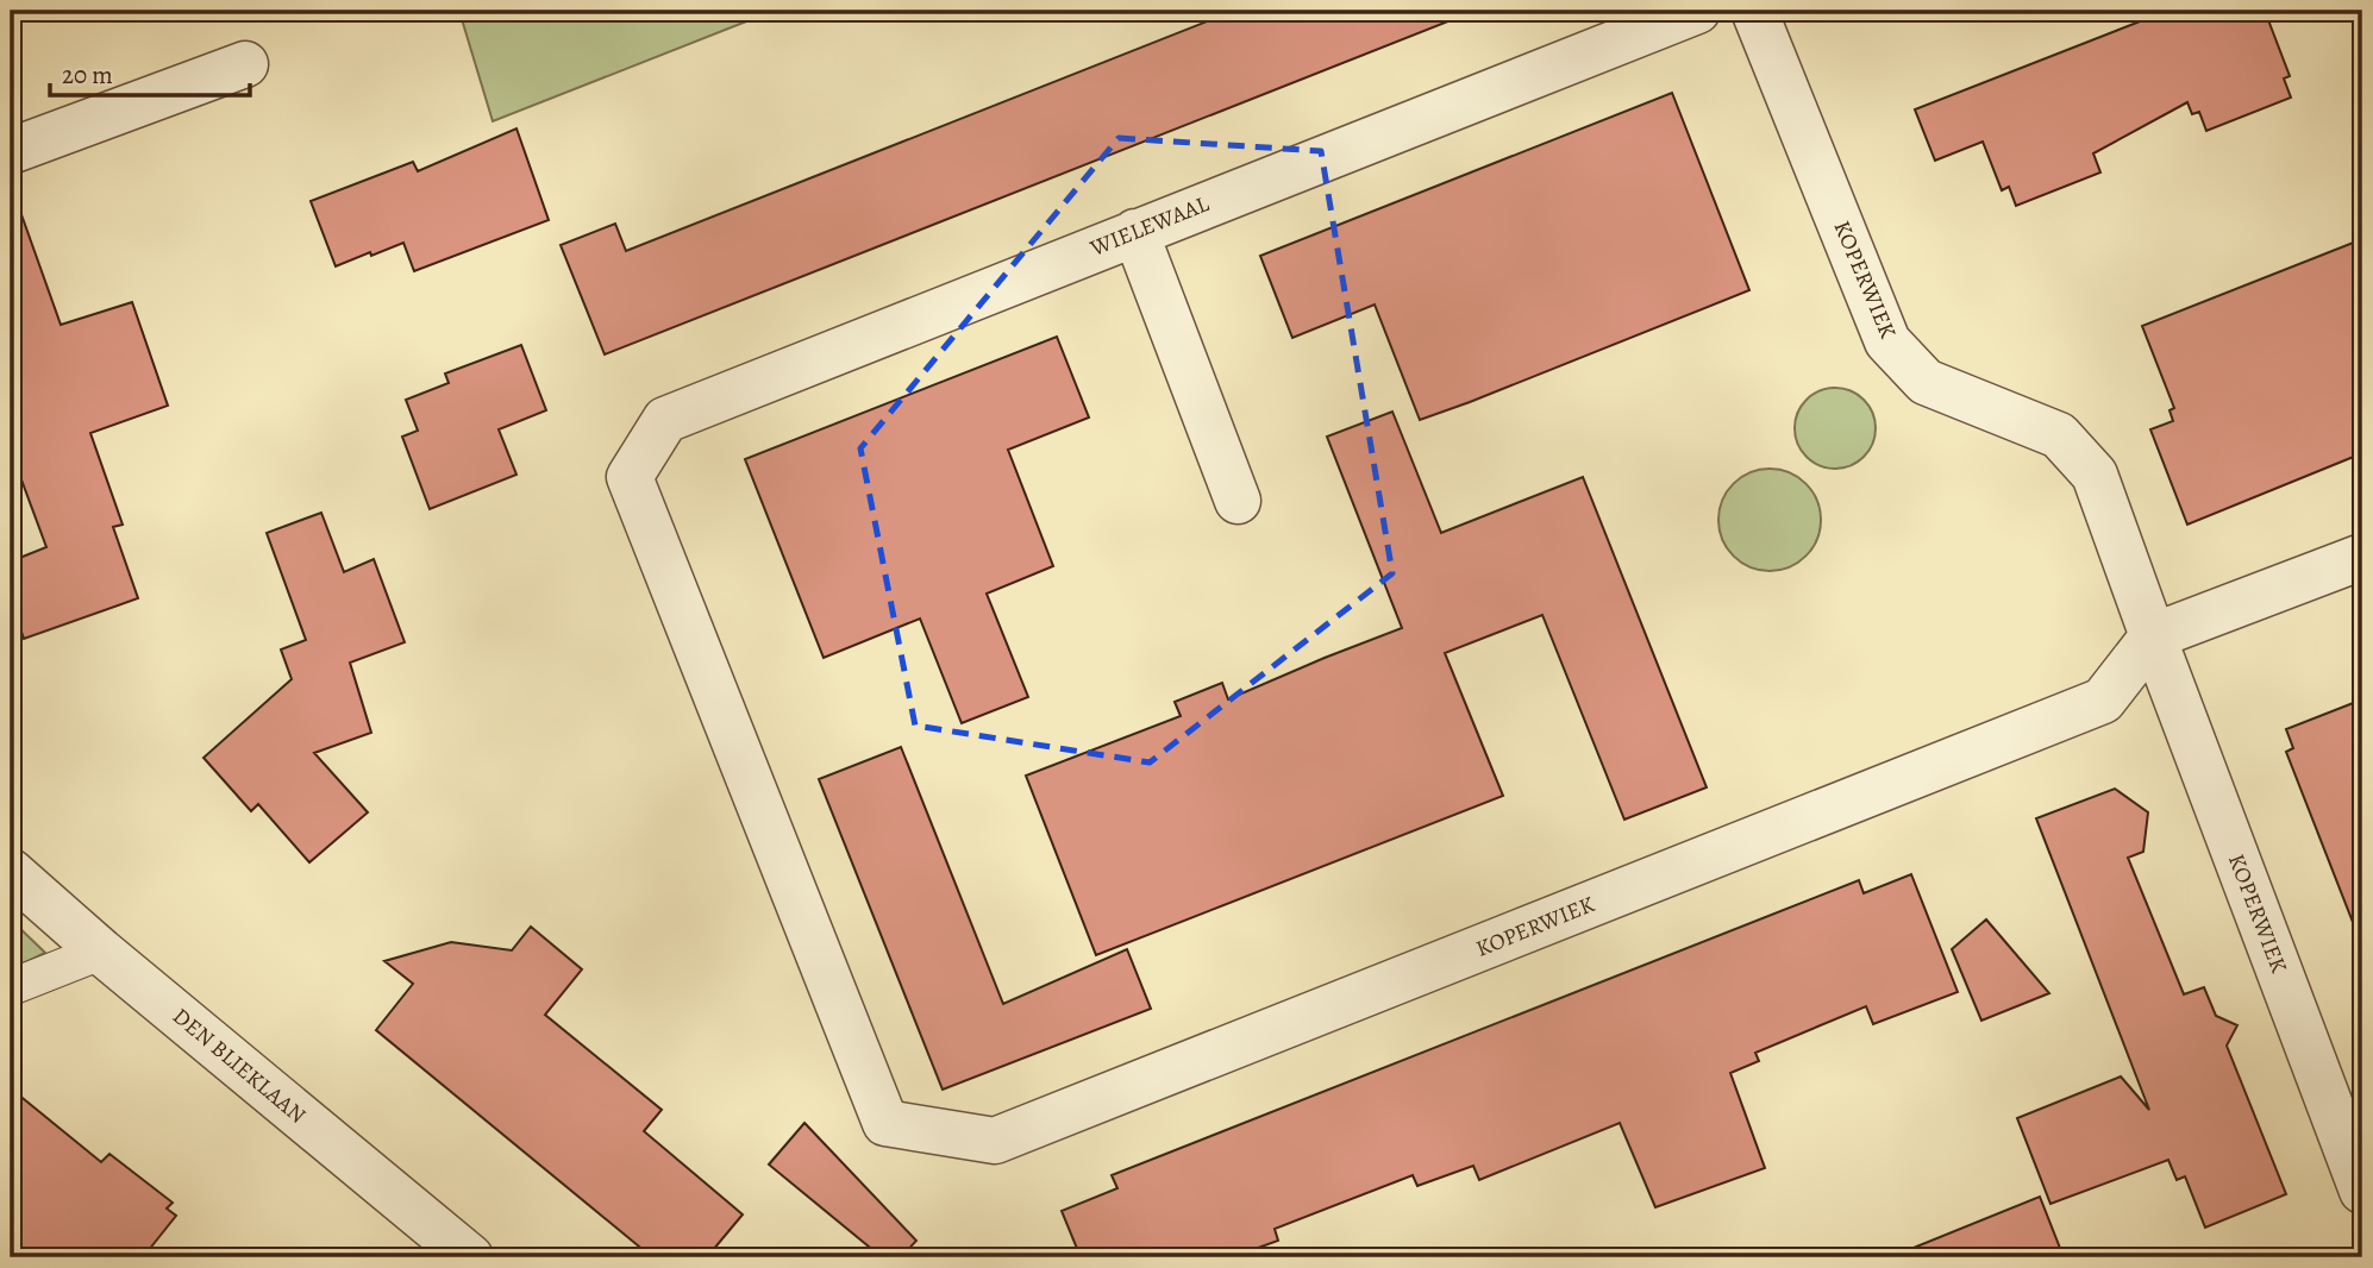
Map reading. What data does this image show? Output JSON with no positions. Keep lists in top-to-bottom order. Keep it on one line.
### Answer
{"streets":{"street":["WIELEWAAL","KOPERWIEK","DEN BLIEKLAAN"]},"crossings":[["WIELEWAAL","KOPERWIEK"]],"scale_bar":"20 m"}
